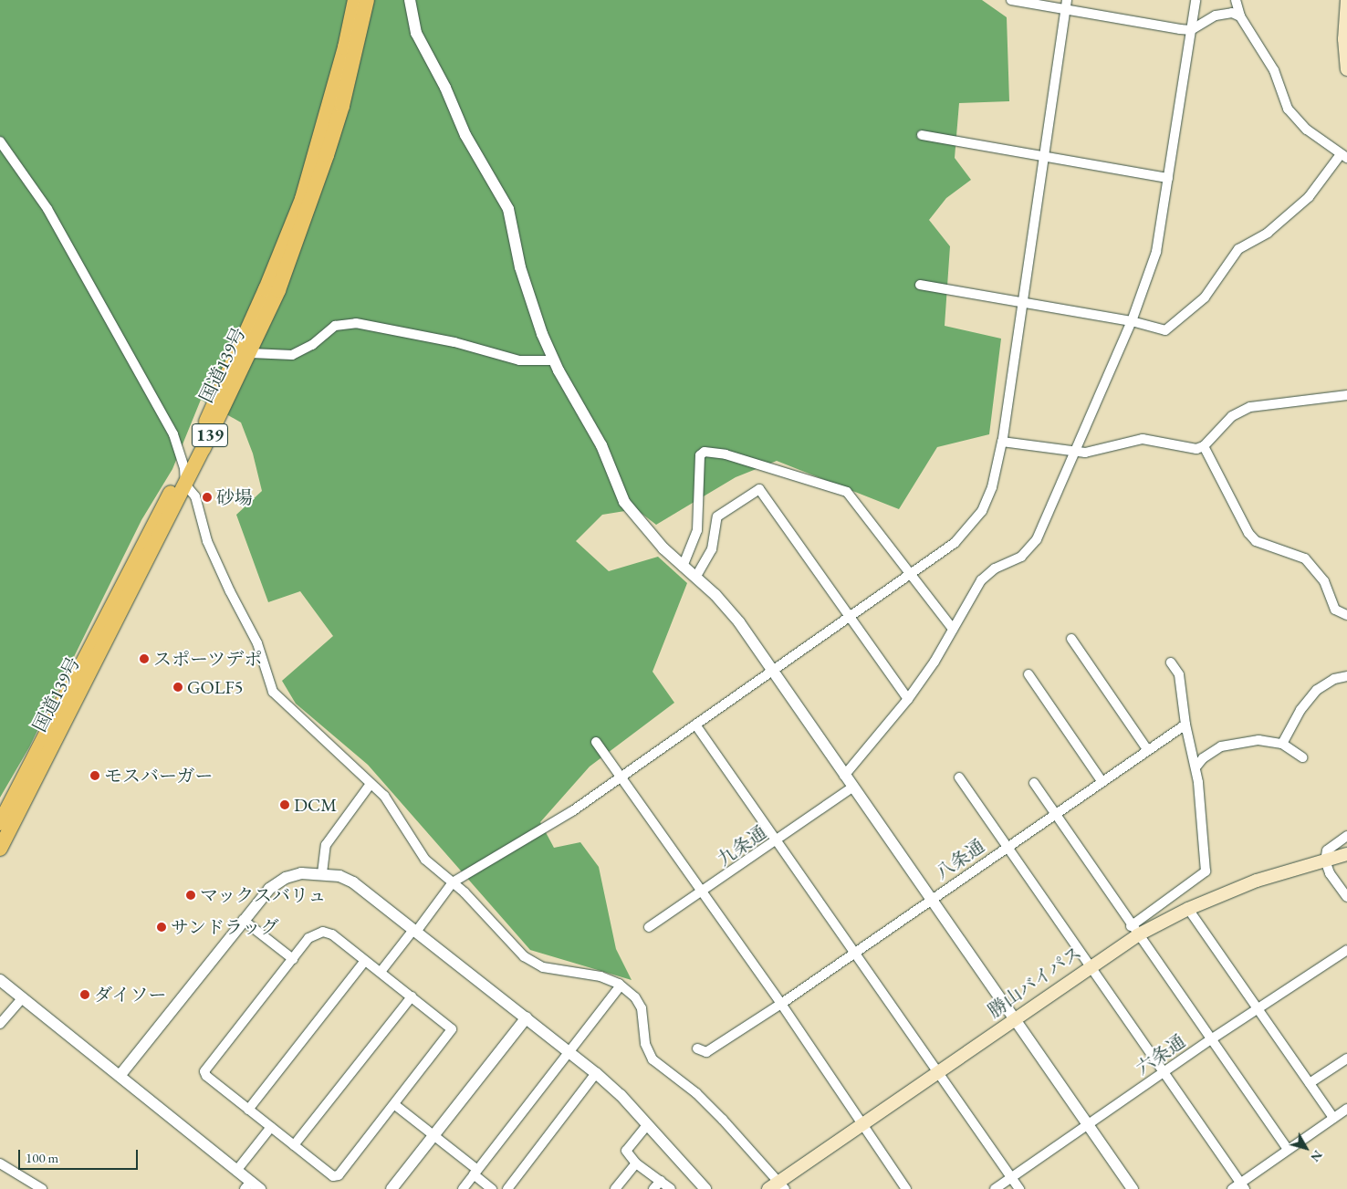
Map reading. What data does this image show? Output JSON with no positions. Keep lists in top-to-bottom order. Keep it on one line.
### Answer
{"streets":{"highway":["国道139号","139"],"main road":["勝山バイパス"],"street":["九条通","八条通","六条通"]},"places":["砂場","スポーツデポ","GOLF5","モスバーガー","DCM","マックスバリュ","サンドラッグ","ダイソー"],"scale_bar":"100 m","north":"bottom right"}
